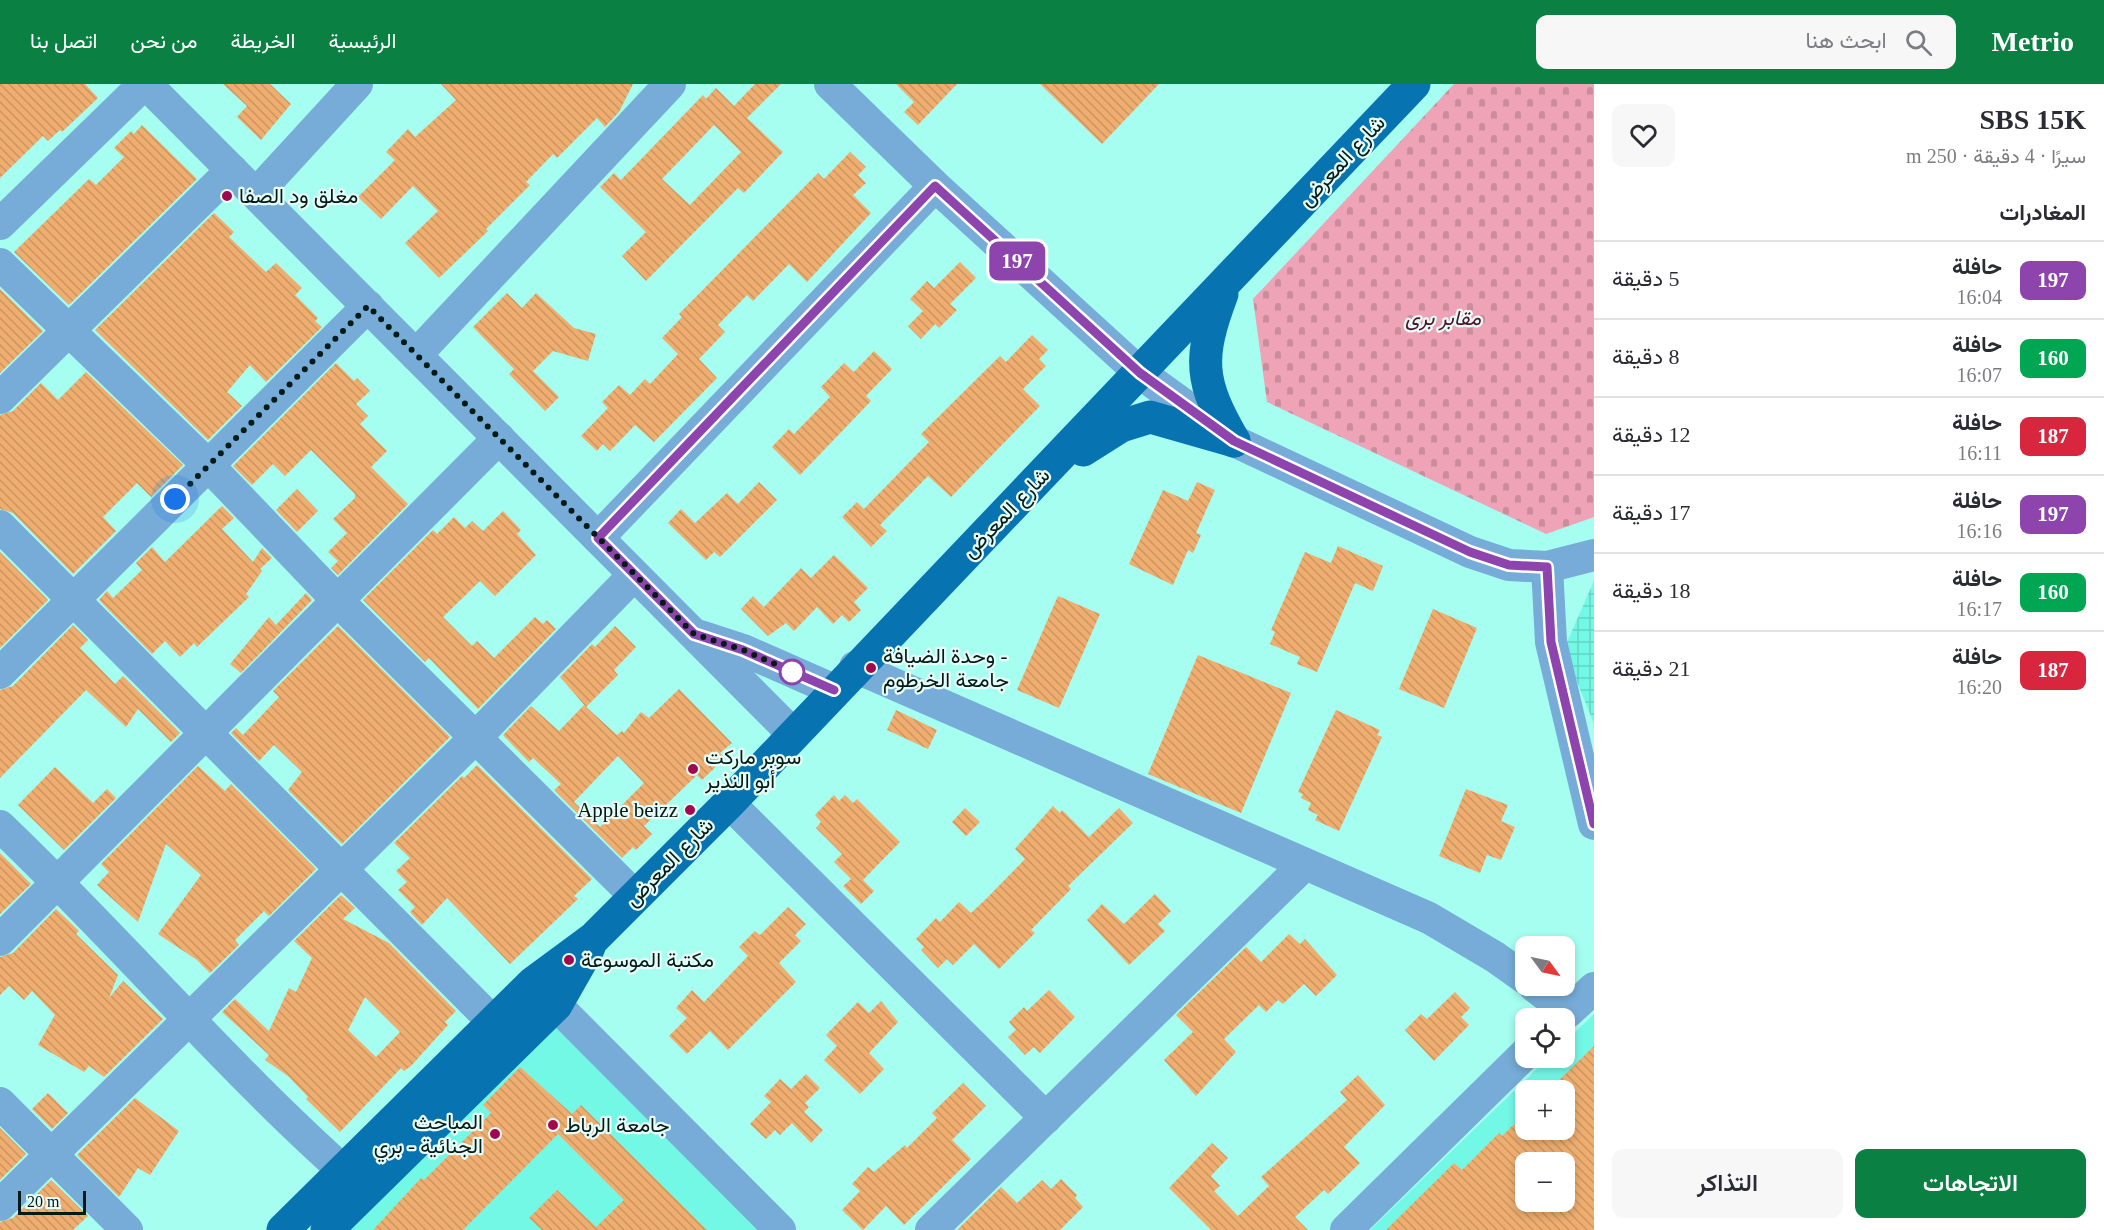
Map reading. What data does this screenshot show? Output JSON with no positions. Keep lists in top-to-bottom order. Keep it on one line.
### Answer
{"streets":{"main road":["شارع المعرض"]},"parks":["مقابر برى"],"places":["مغلق ود الصفا","وحدة الضيافة - جامعة الخرطوم","سوبر ماركت أبو النذير","Apple beizz","مكتبة الموسوعة","جامعة الرباط","المباحث الجنائية - بري"],"lines":["bus line 197"],"scale_bar":"20 m","north":"bottom right","page":{"header":"Metrio","search":"ابحث هنا","nav":["الرئيسية","الخريطة","من نحن","اتصل بنا"],"heading":[["SBS 15K","سيرًا · 4 دقيقة · 250 m"],"المغادرات"],"on_map":"197","list":[{"mark":"197","name":"حافلة","note":"16:04","value":"5 دقيقة"},{"mark":"160","name":"حافلة","note":"16:07","value":"8 دقيقة"},{"mark":"187","name":"حافلة","note":"16:11","value":"12 دقيقة"},{"mark":"197","name":"حافلة","note":"16:16","value":"17 دقيقة"},{"mark":"160","name":"حافلة","note":"16:17","value":"18 دقيقة"},{"mark":"187","name":"حافلة","note":"16:20","value":"21 دقيقة"}],"map_buttons":["+","−"],"buttons":["الاتجاهات","التذاكر"],"scale":"20 m"}}
